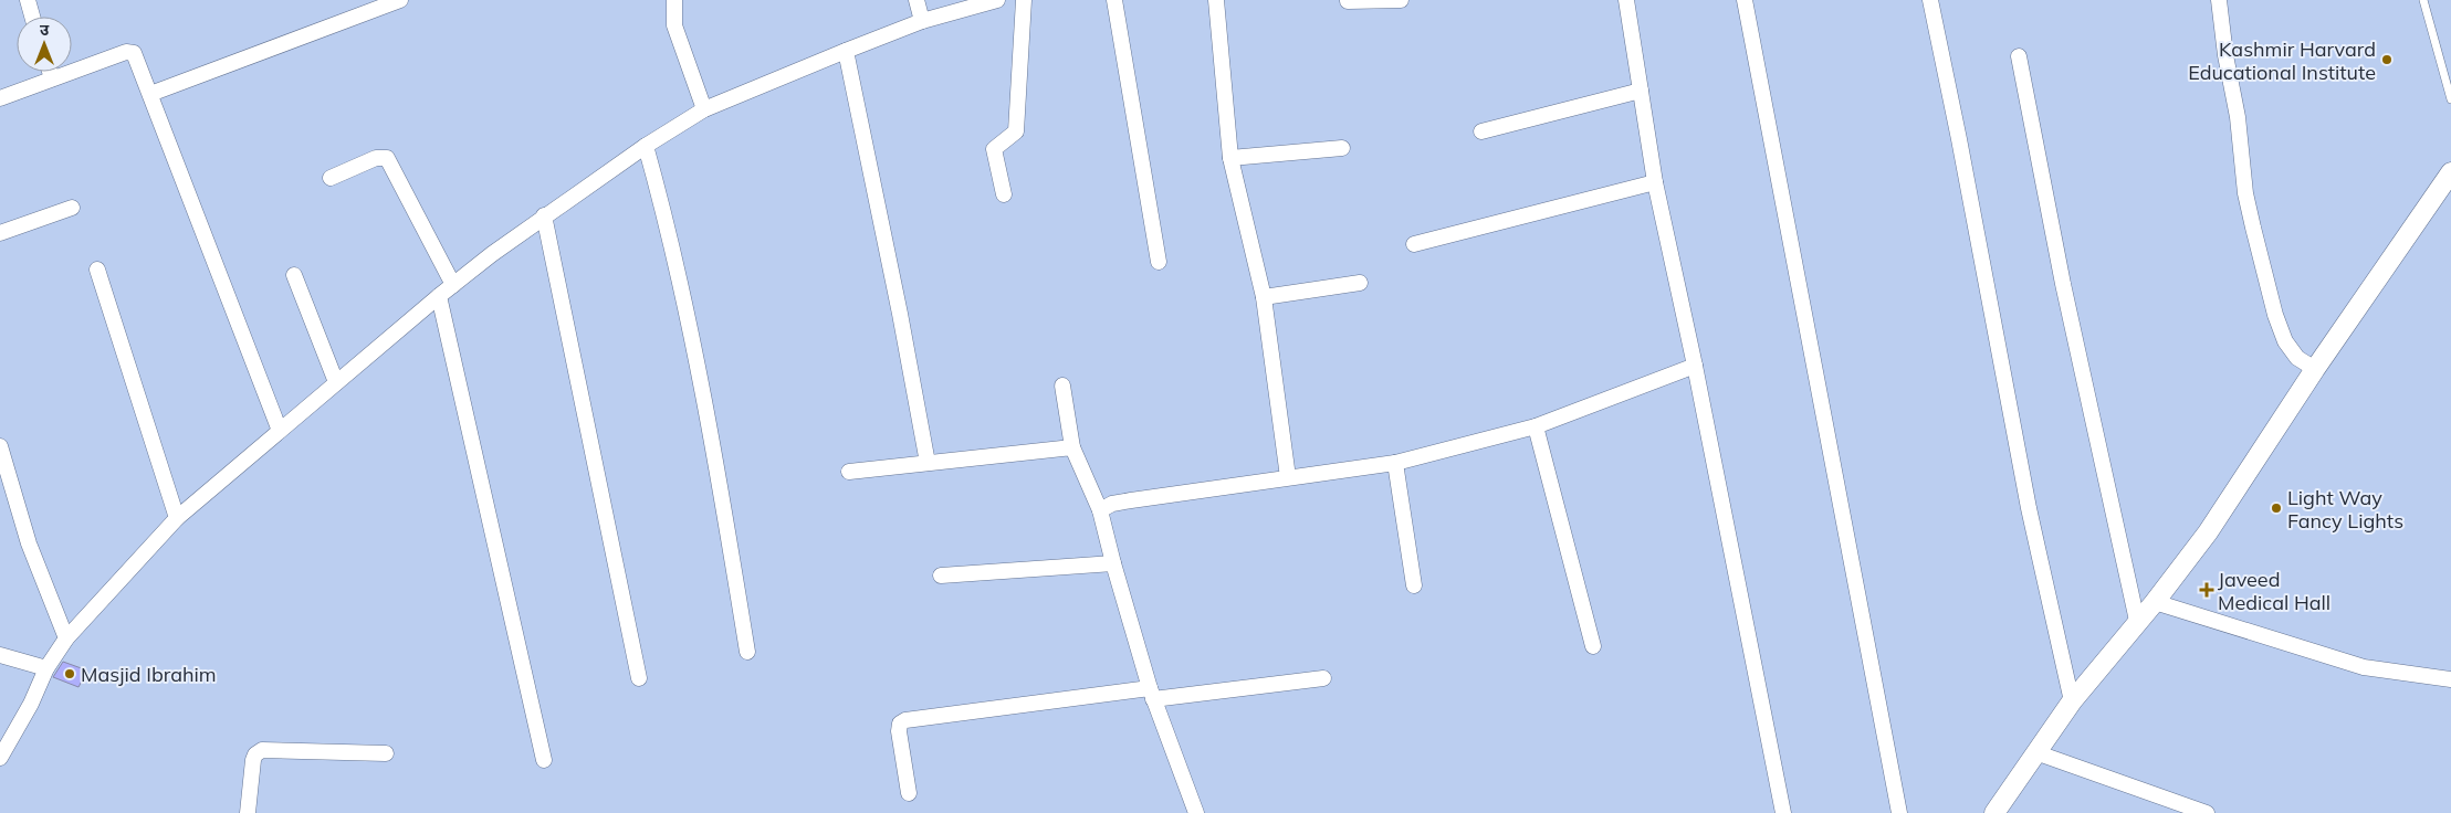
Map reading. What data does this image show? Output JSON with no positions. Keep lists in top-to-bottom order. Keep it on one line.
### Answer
{"places":{"other":["Kashmir Harvard Educational Institute","Light Way Fancy Lights","Masjid Ibrahim"],"health":["Javeed Medical Hall"]},"north":"top"}
